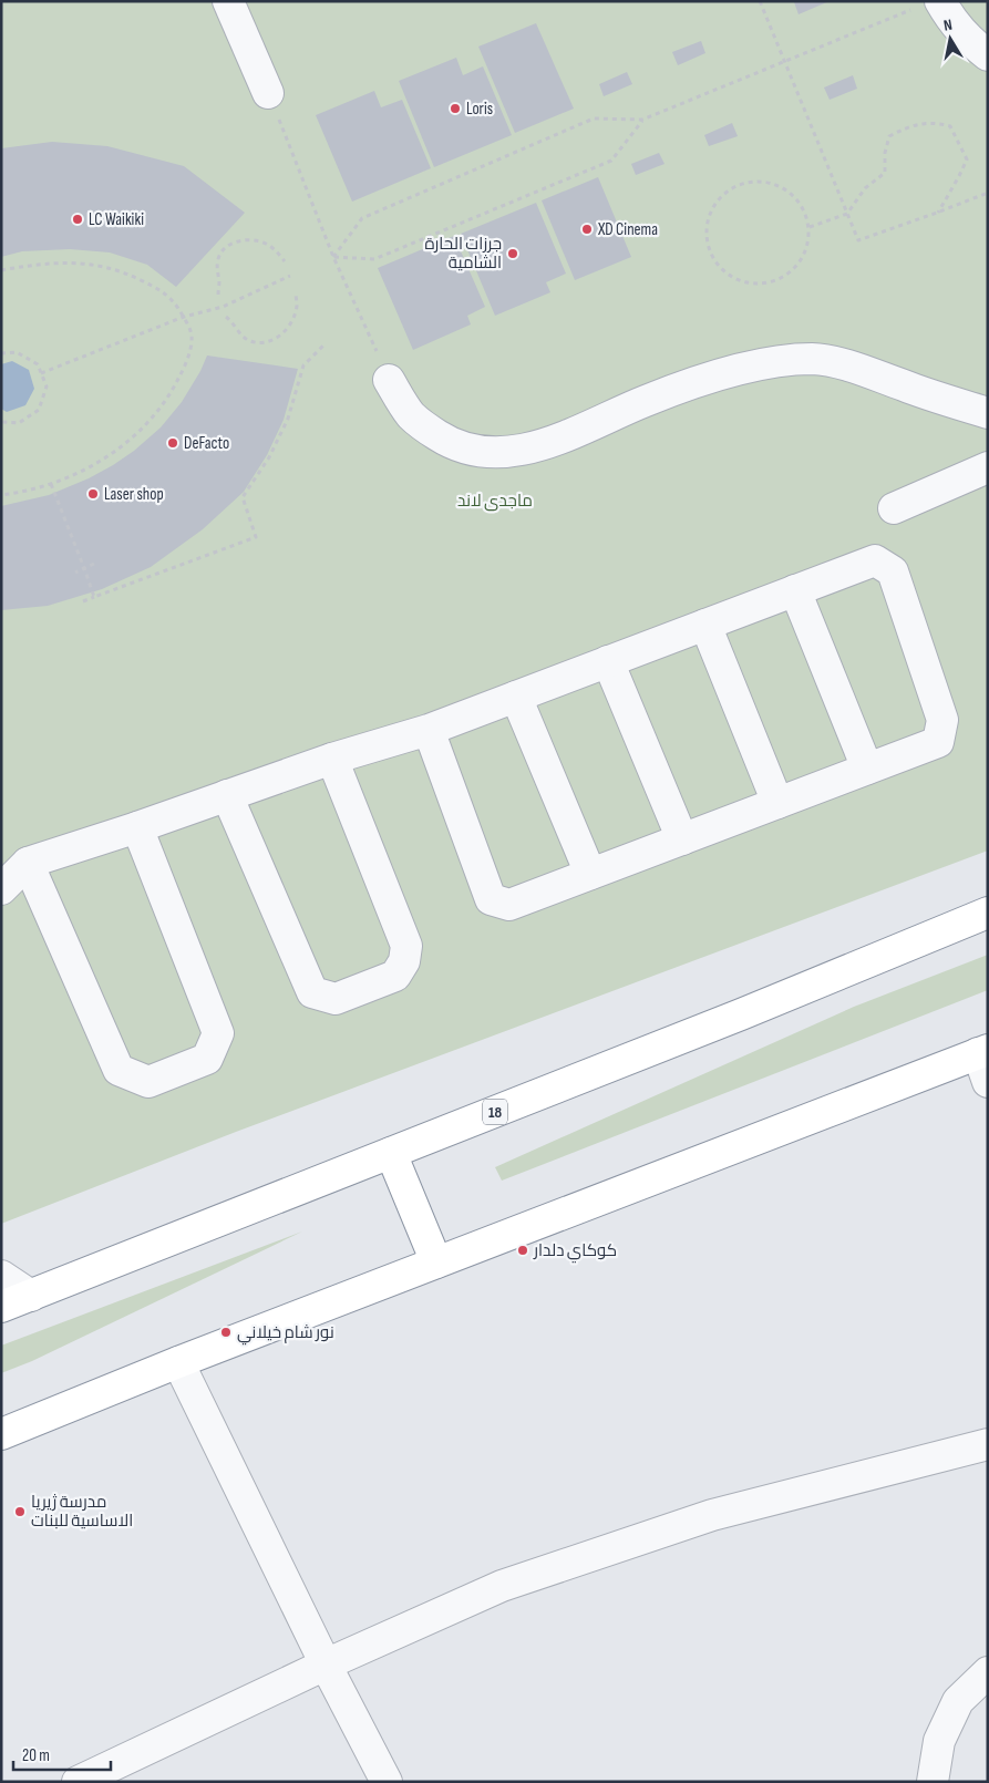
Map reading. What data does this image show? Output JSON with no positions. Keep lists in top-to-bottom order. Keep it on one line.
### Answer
{"streets":{"highway":["18"]},"parks":["ماجدی لاند"],"places":["Loris","LC Waikiki","XD Cinema","جرزات الحارة الشامية","DeFacto","Laser shop","كوكاي دلدار","نور شام خيلاني","مدرسة ژيريا الاساسية للبنات"],"scale_bar":"20 m","north":"top"}
